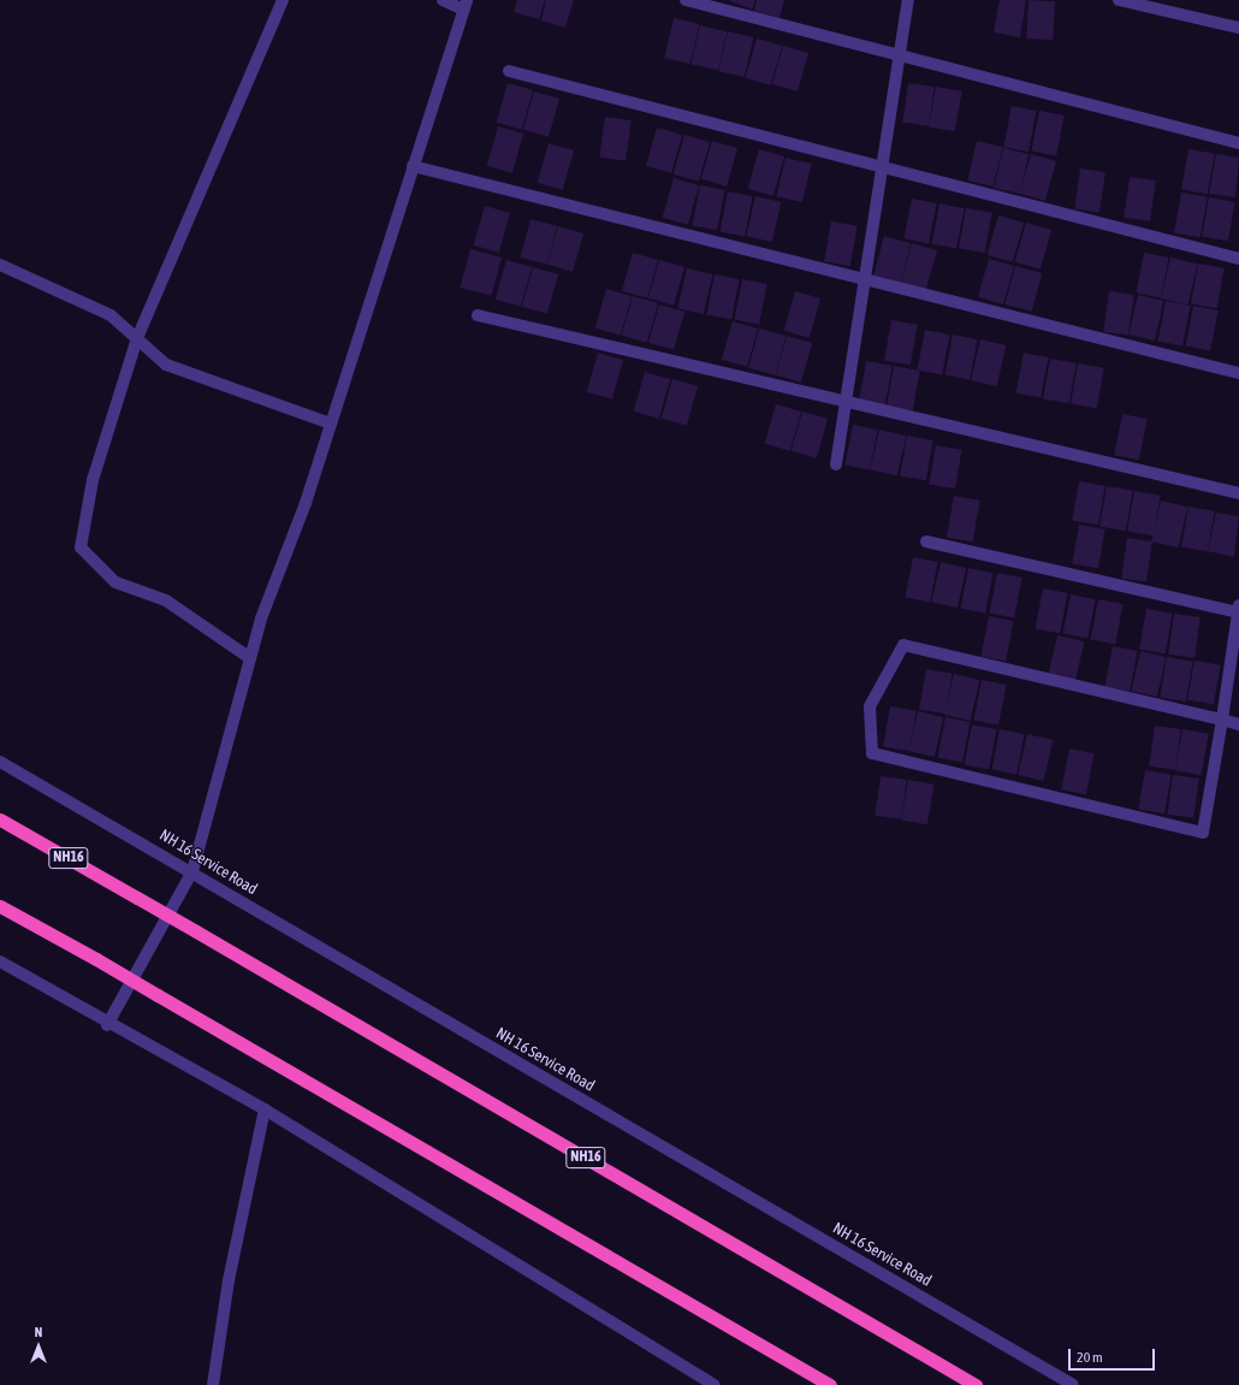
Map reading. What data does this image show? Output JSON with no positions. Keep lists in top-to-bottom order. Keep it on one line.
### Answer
{"streets":{"highway":["NH16"],"street":["NH 16 Service Road"]},"scale_bar":"20 m","north":"top"}
